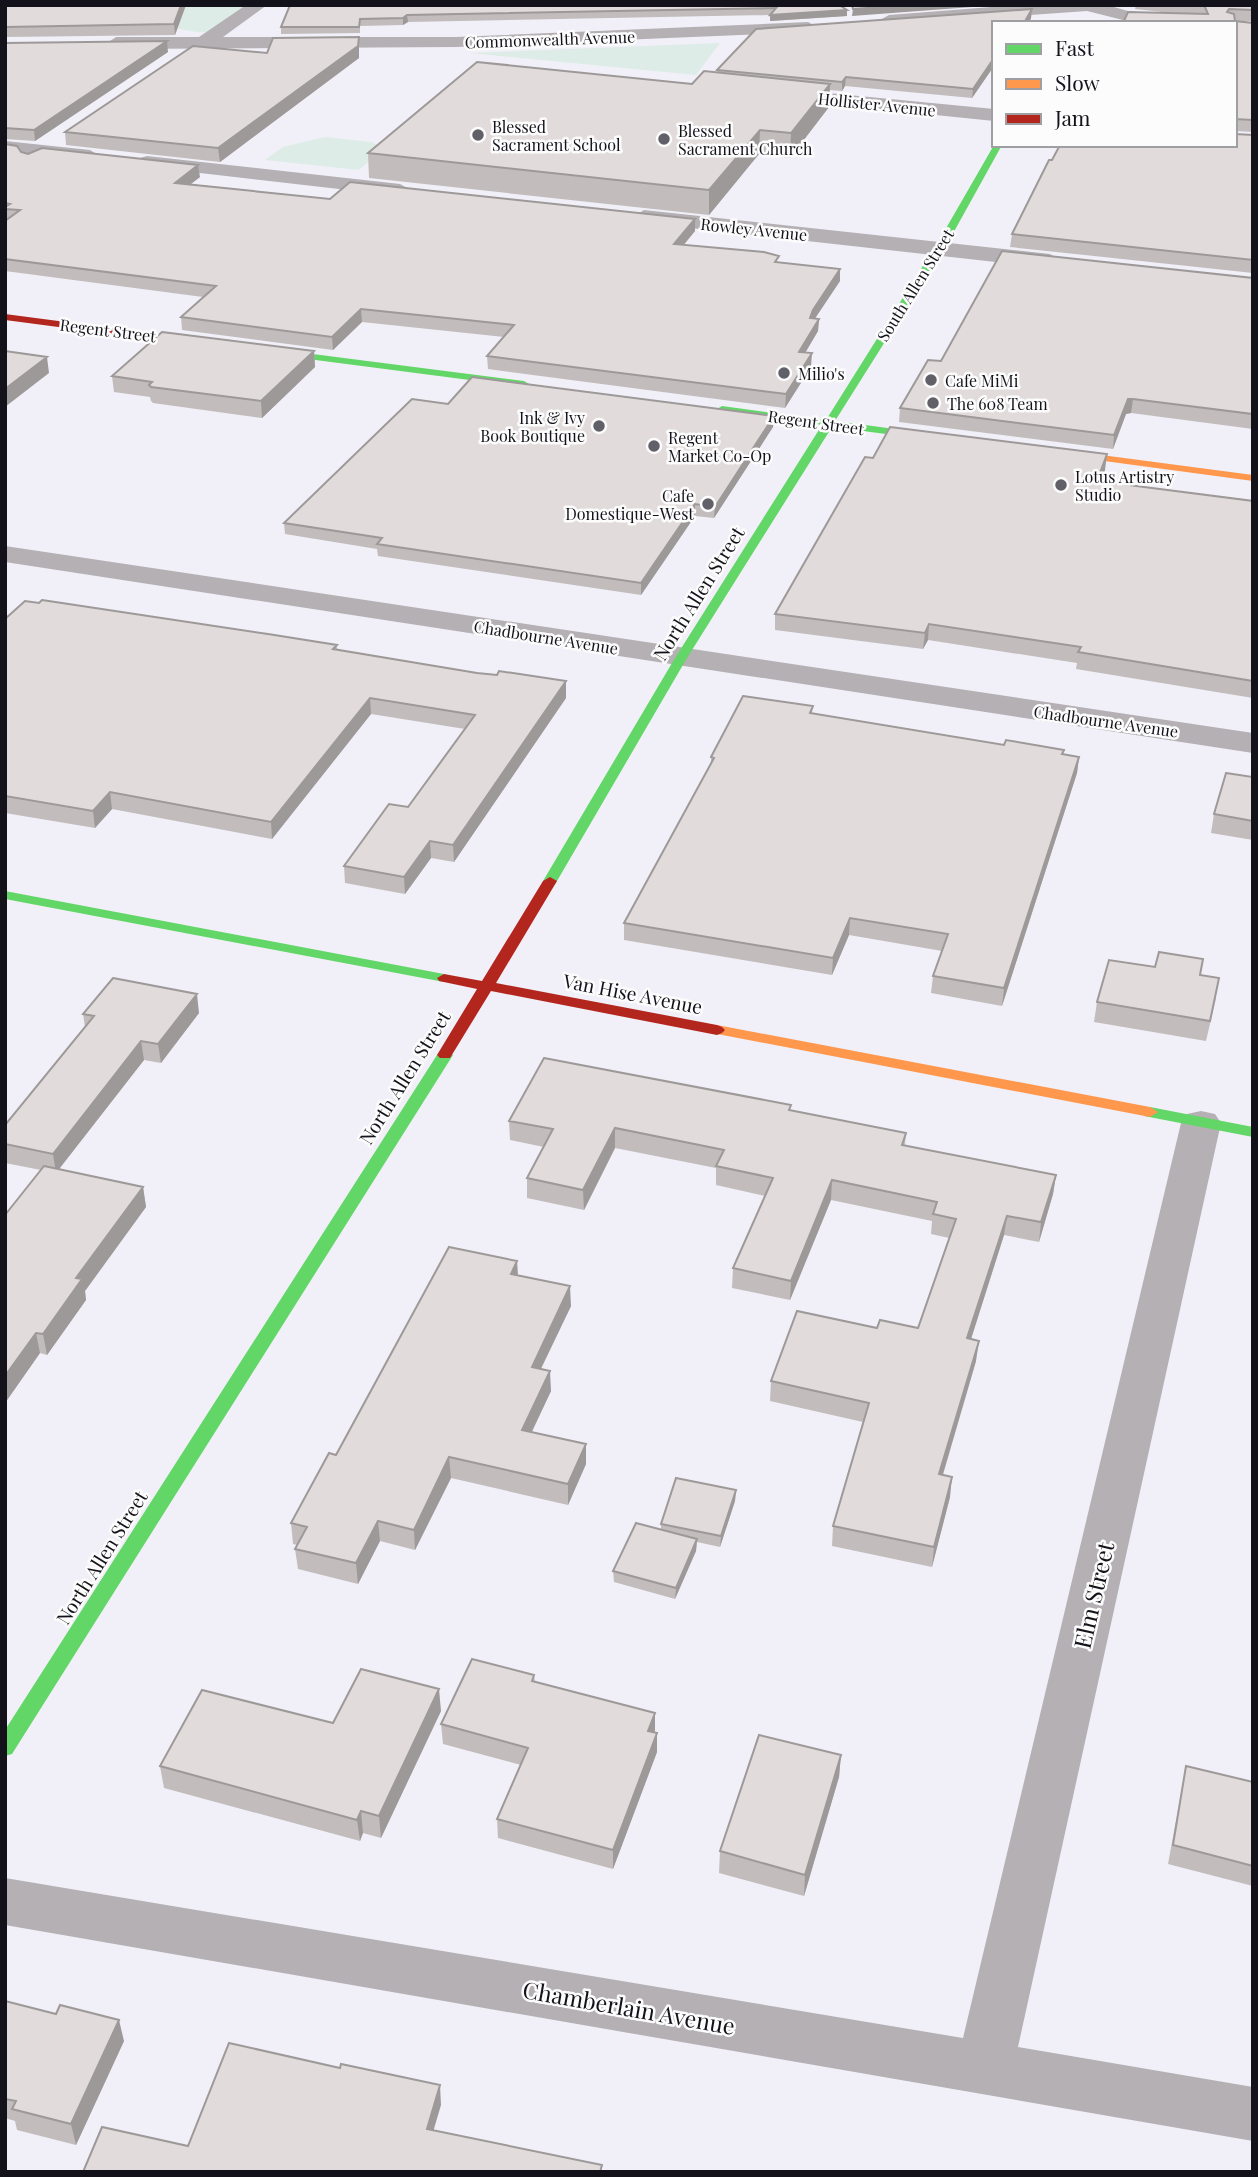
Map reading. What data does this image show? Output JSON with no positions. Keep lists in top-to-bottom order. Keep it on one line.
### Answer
{"streets":{"street":["Commonwealth Avenue","Hollister Avenue","Rowley Avenue","South Allen Street","Regent Street","North Allen Street","Chadbourne Avenue","Van Hise Avenue","Elm Street","Chamberlain Avenue"]},"crossings":[["Rowley Avenue","South Allen Street"],["South Allen Street","Regent Street"],["South Allen Street","North Allen Street"],["Regent Street","North Allen Street"],["North Allen Street","Chadbourne Avenue"],["North Allen Street","Van Hise Avenue"],["Van Hise Avenue","Elm Street"],["Elm Street","Chamberlain Avenue"]],"places":["Blessed Sacrament School","Blessed Sacrament Church","Milio's","Cafe MiMi","The 608 Team","Ink & Ivy Book Boutique","Regent Market Co-Op","Lotus Artistry Studio","Cafe Domestique-West"],"legend":["Fast","Slow","Jam"]}
